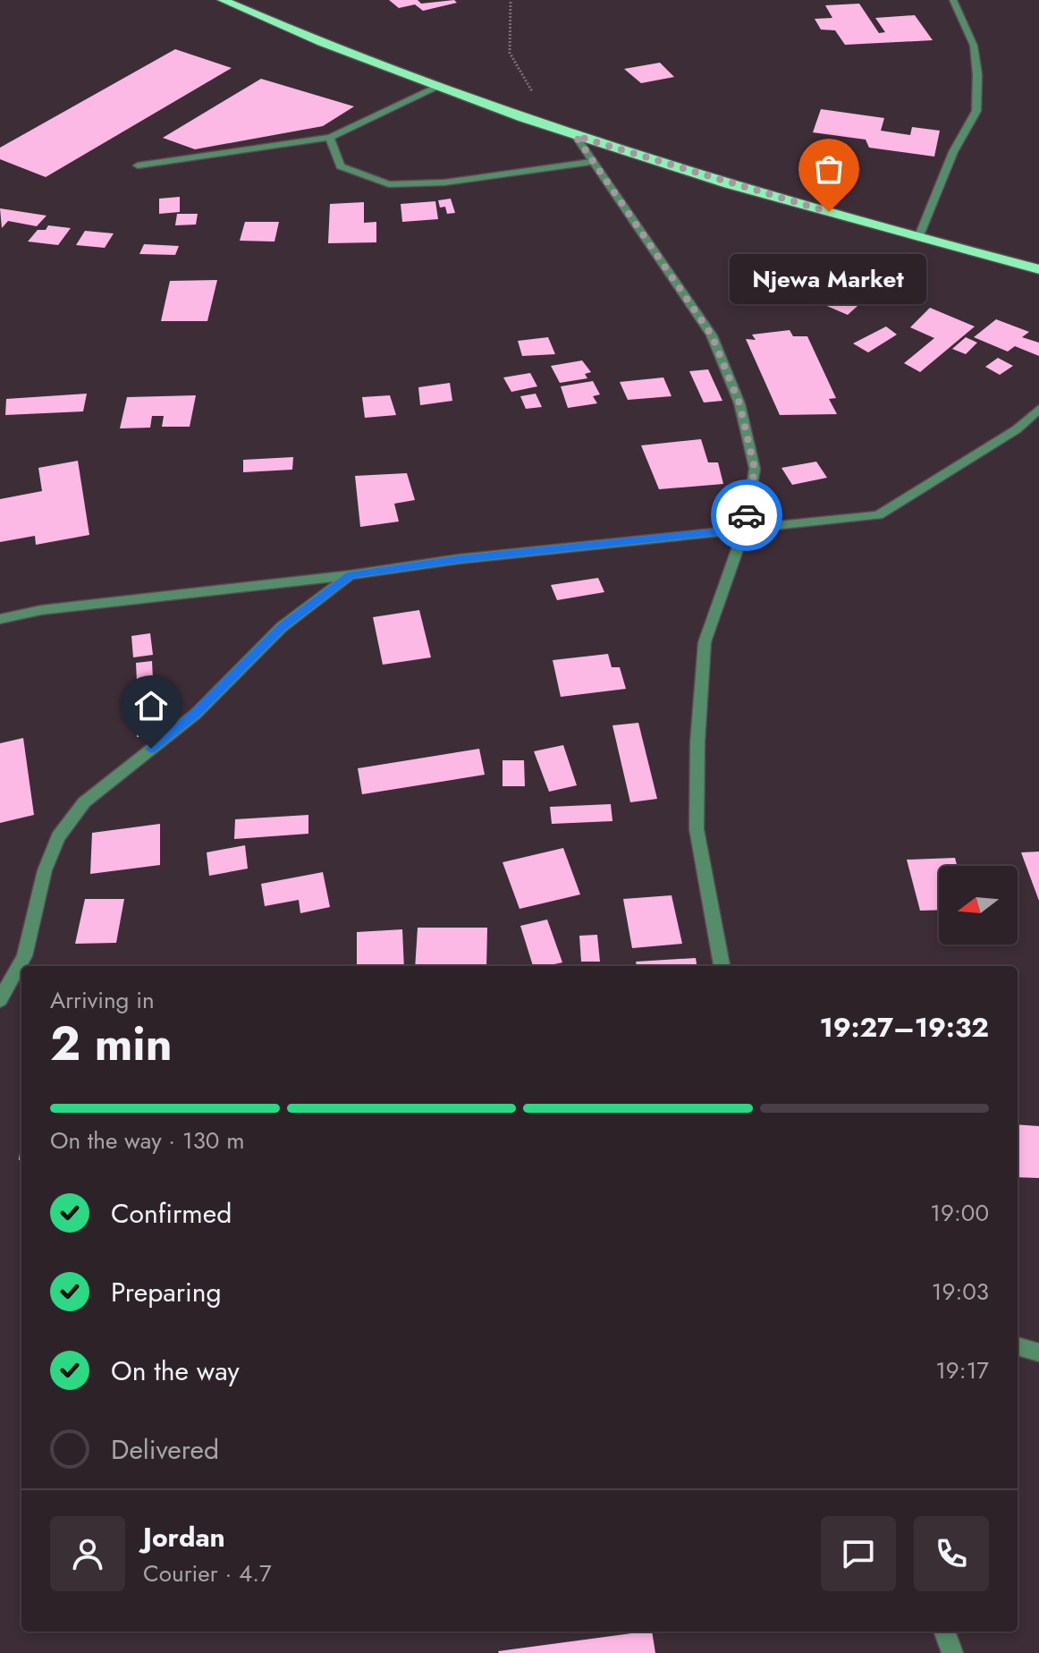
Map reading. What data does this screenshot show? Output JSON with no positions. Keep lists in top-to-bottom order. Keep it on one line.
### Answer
{"places":["Njewa Market"],"north":"left","page":{"bubble":"Njewa Market","heading":["2 min","Arriving in","19:27–19:32"],"panel":["Jordan","Courier · 4.7"],"bar":"On the way · 130 m","list":[["Confirmed","19:00"],["Preparing","19:03"],["On the way","19:17"],"Delivered"]}}
